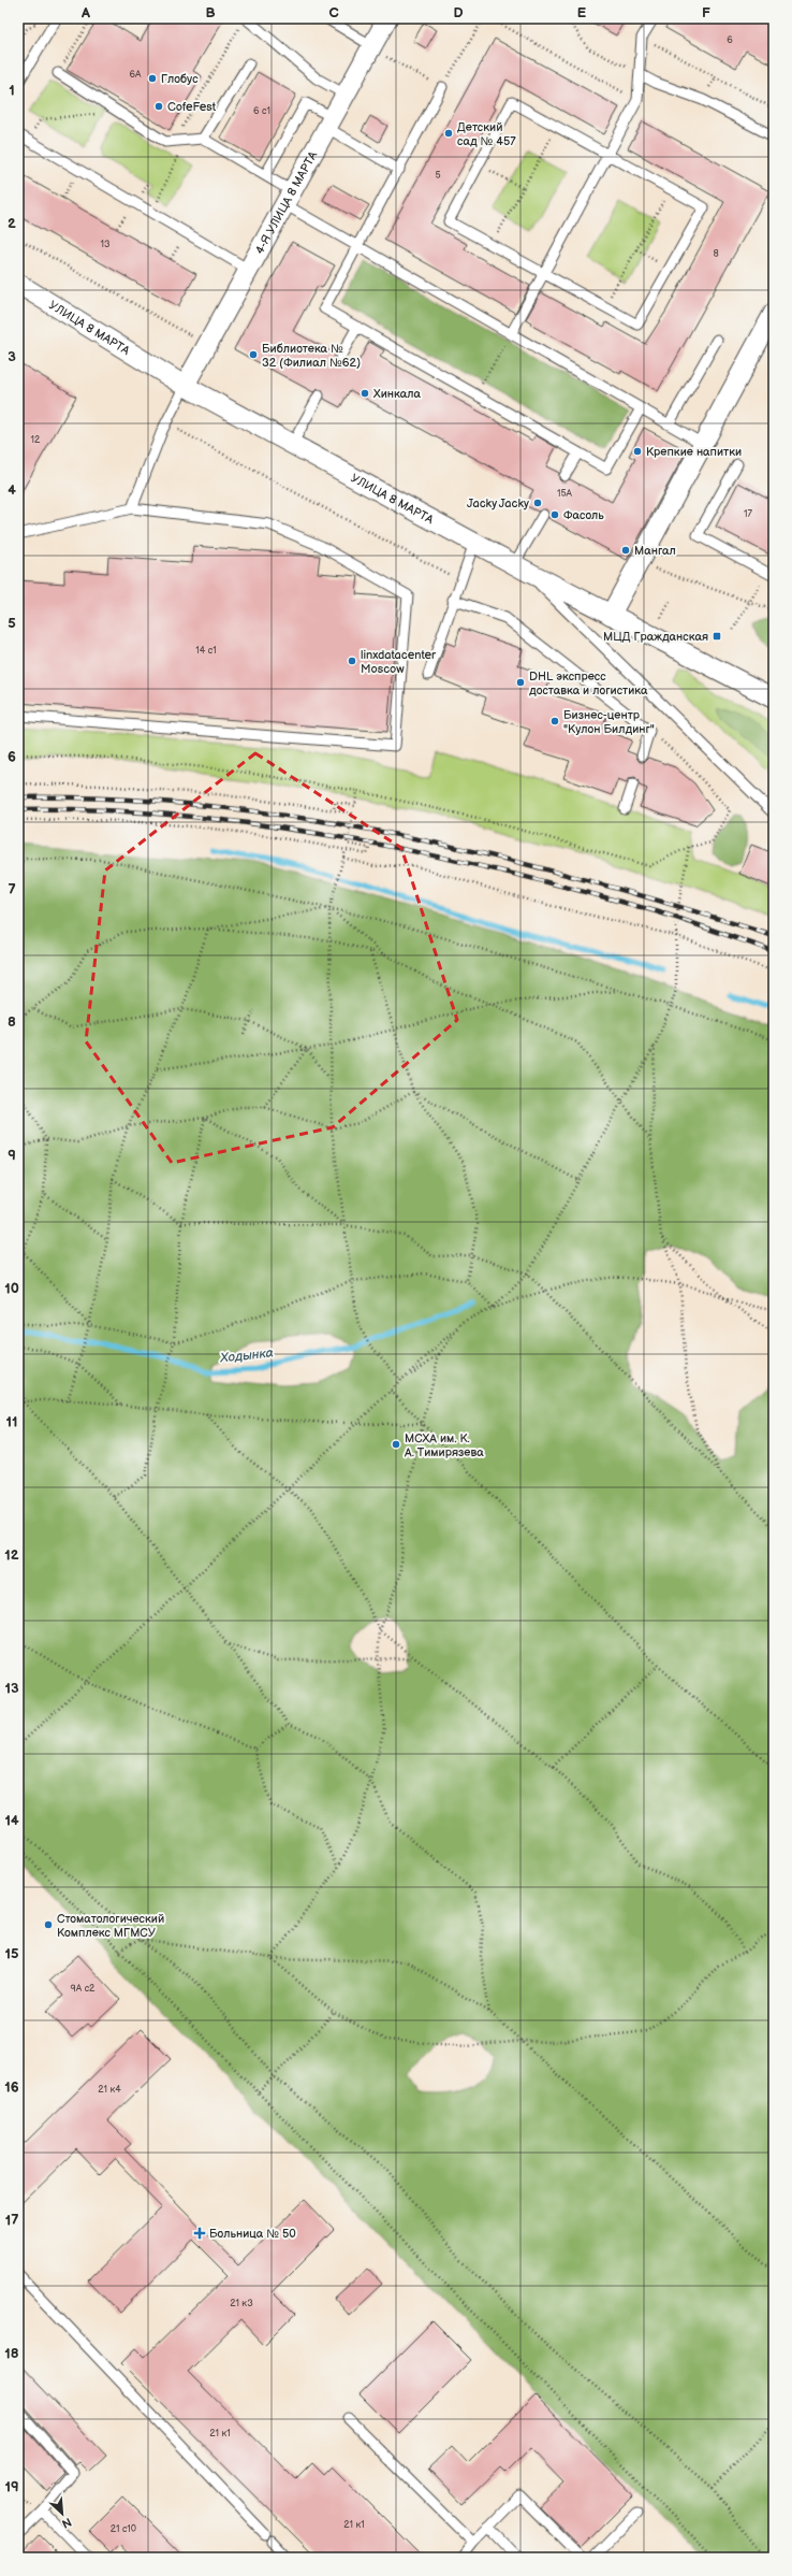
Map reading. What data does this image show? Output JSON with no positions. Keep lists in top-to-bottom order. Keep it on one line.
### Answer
{"streets":{"street":["4-Я УЛИЦА 8 МАРТА","УЛИЦА 8 МАРТА"]},"crossings":[["4-Я УЛИЦА 8 МАРТА","УЛИЦА 8 МАРТА"]],"water":["Ходынка"],"places":{"other":["Глобус","CofeFest","Детский сад № 457","Библиотека № 32 (Филиал №62)","Хинкала","Крепкие напитки","Jacky Jacky","Фасоль","Мангал","linxdatacenter Moscow","DHL экспресс доставка и логистика","Бизнес-центр \"Кулон Билдинг\"","МСХА им. К. А. Тимирязева","Стоматологический Комплекс МГМСУ"],"transit":["МЦД Гражданская"],"health":["Больница № 50"]},"house_numbers":["6","6А","6 с1","5","13","8","12","15А","17","14 с1","9А с2","21 к4","21 к3","21 к1","21 к1","21 с10"],"north":"bottom right","grid":{"columns":["A","B","C","D","E","F"],"rows":["1","2","3","4","5","6","7","8","9","10","11","12","13","14","15","16","17","18","19"]}}
